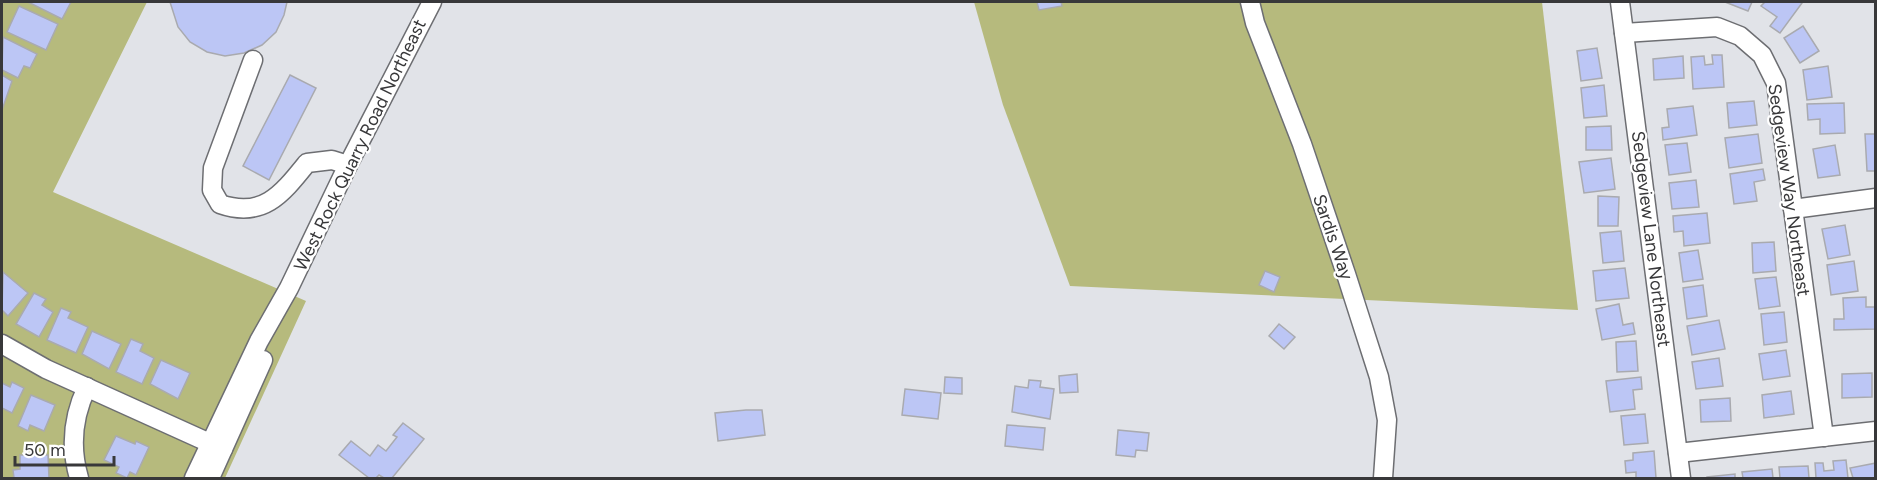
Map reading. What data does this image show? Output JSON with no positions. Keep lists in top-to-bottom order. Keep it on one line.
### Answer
{"streets":{"street":["West Rock Quarry Road Northeast","Sedgeview Way Northeast","Sardis Way","Sedgeview Lane Northeast"]},"crossings":[["Sedgeview Way Northeast","Sedgeview Lane Northeast"]],"scale_bar":"50 m"}
